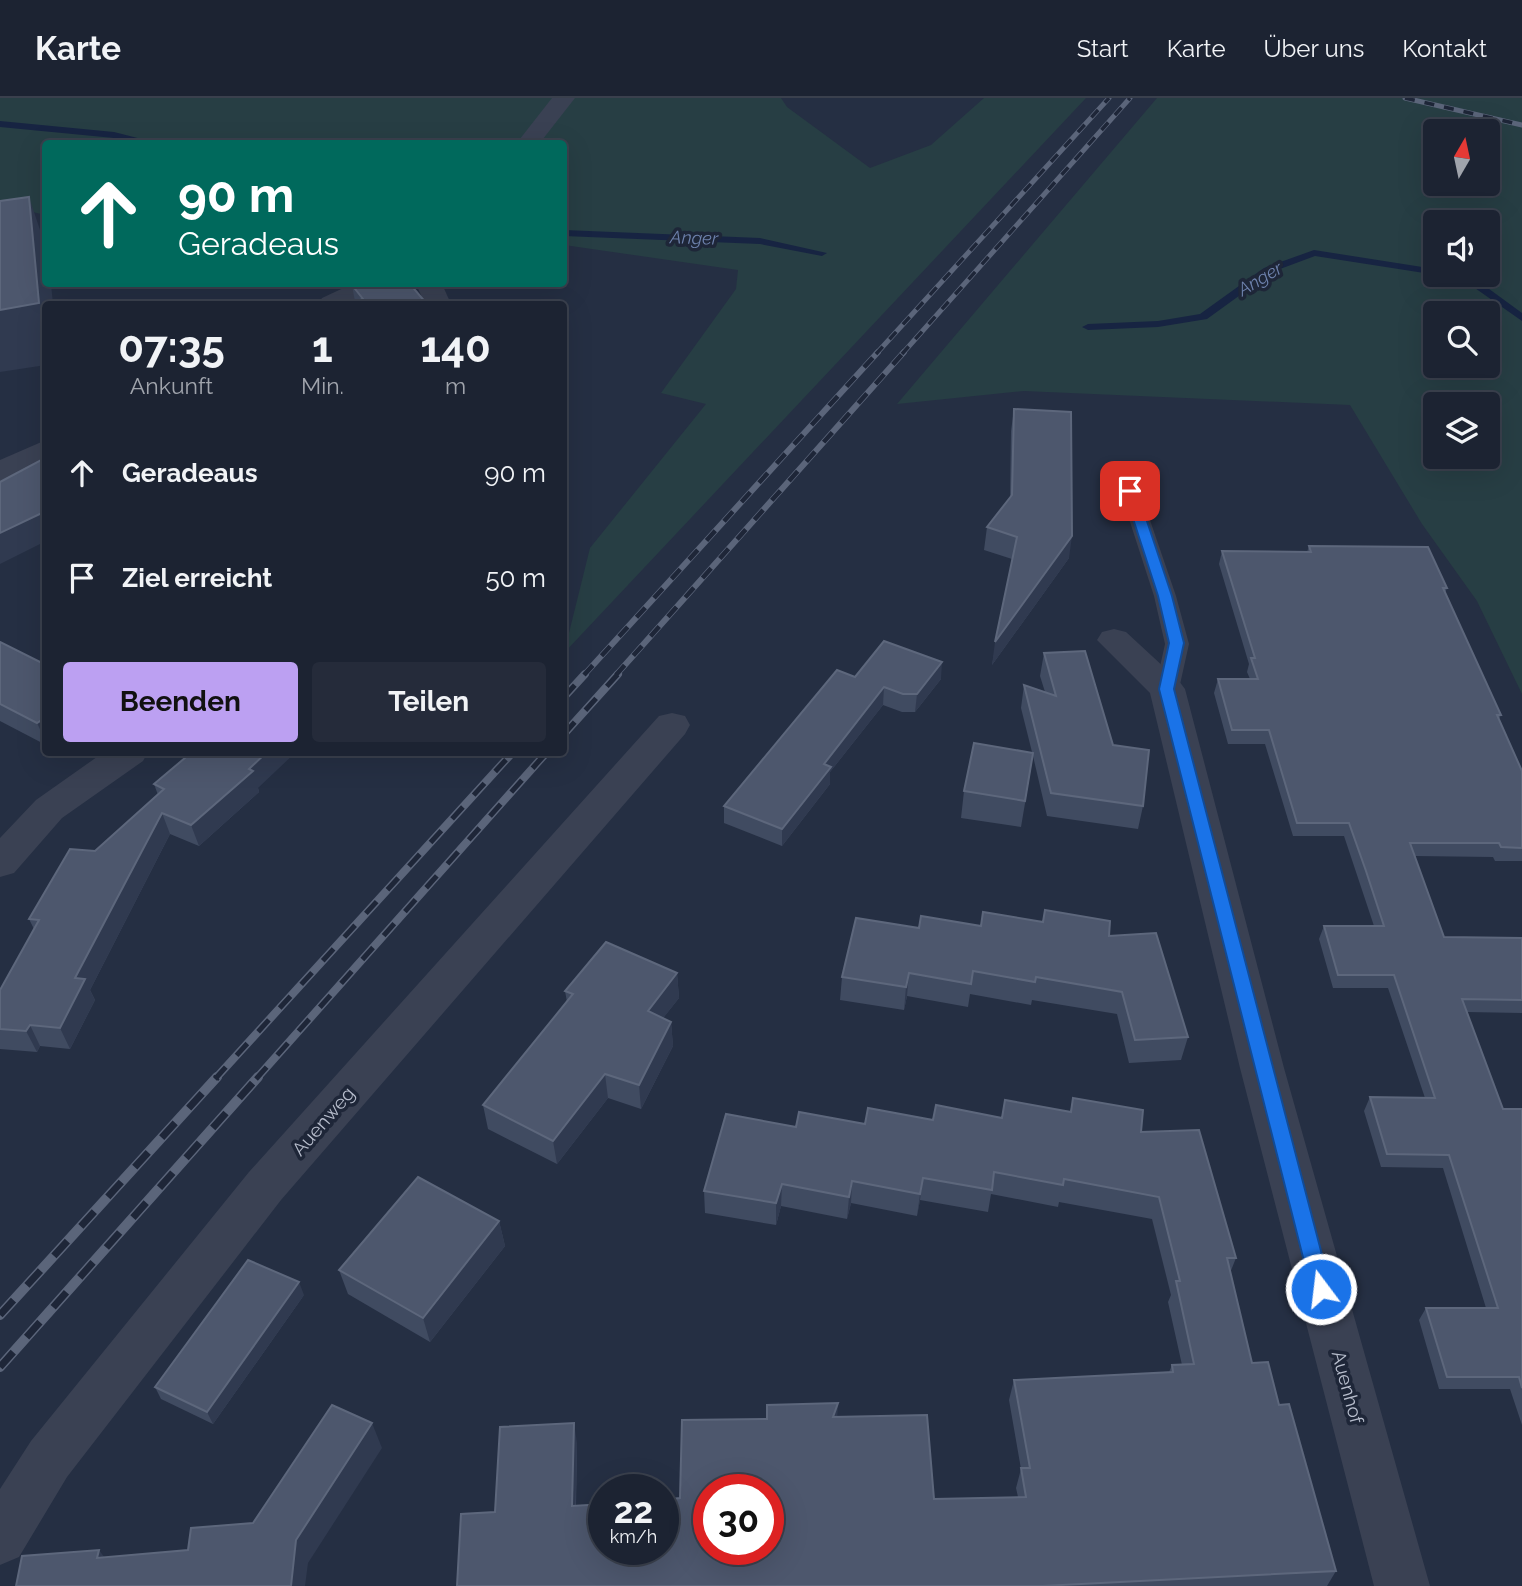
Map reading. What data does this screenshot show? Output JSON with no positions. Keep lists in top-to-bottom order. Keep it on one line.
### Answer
{"streets":{"street":["Auenweg","Auenhof"]},"water":["Anger"],"north":"top","page":{"header":"Karte","nav":["Start","Karte","Über uns","Kontakt"],"turn":["90 m","Geradeaus"],"eta":["07:35","Ankunft","1","Min.","140","m"],"list":[{"name":"Geradeaus","value":"90 m"},{"name":"Ziel erreicht","value":"50 m"}],"buttons":["Beenden","Teilen"],"speed":"22 km/h","limit":"30"}}
